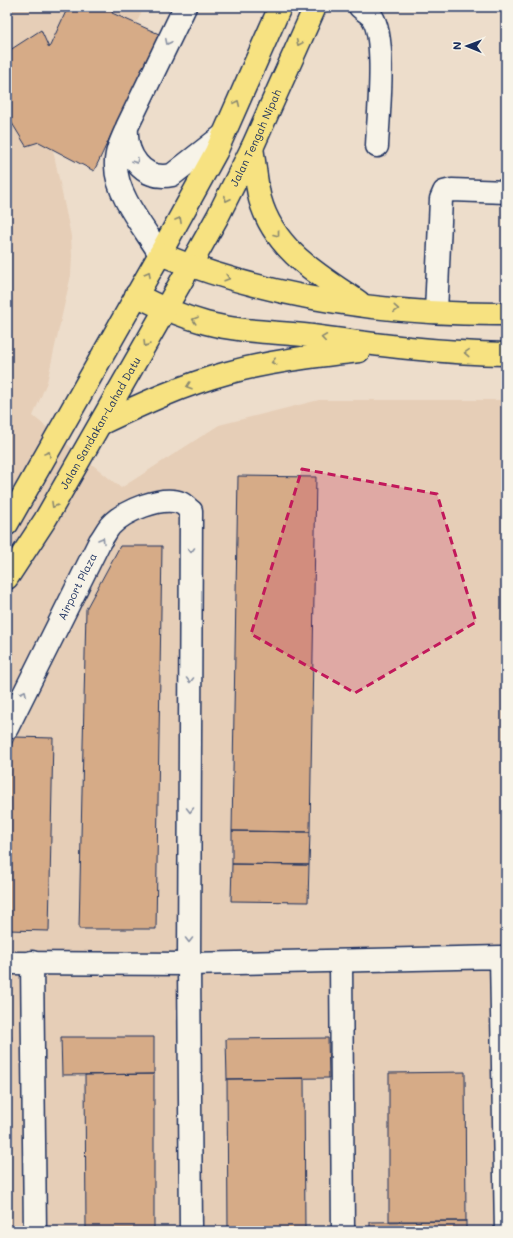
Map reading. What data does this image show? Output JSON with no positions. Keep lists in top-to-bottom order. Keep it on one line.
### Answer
{"streets":{"main road":["Jalan Tengah Nipah","Jalan Sandakan-Lahad Datu"],"street":["Airport Plaza"]},"crossings":[["Jalan Tengah Nipah","Jalan Sandakan-Lahad Datu"]],"north":"left"}
